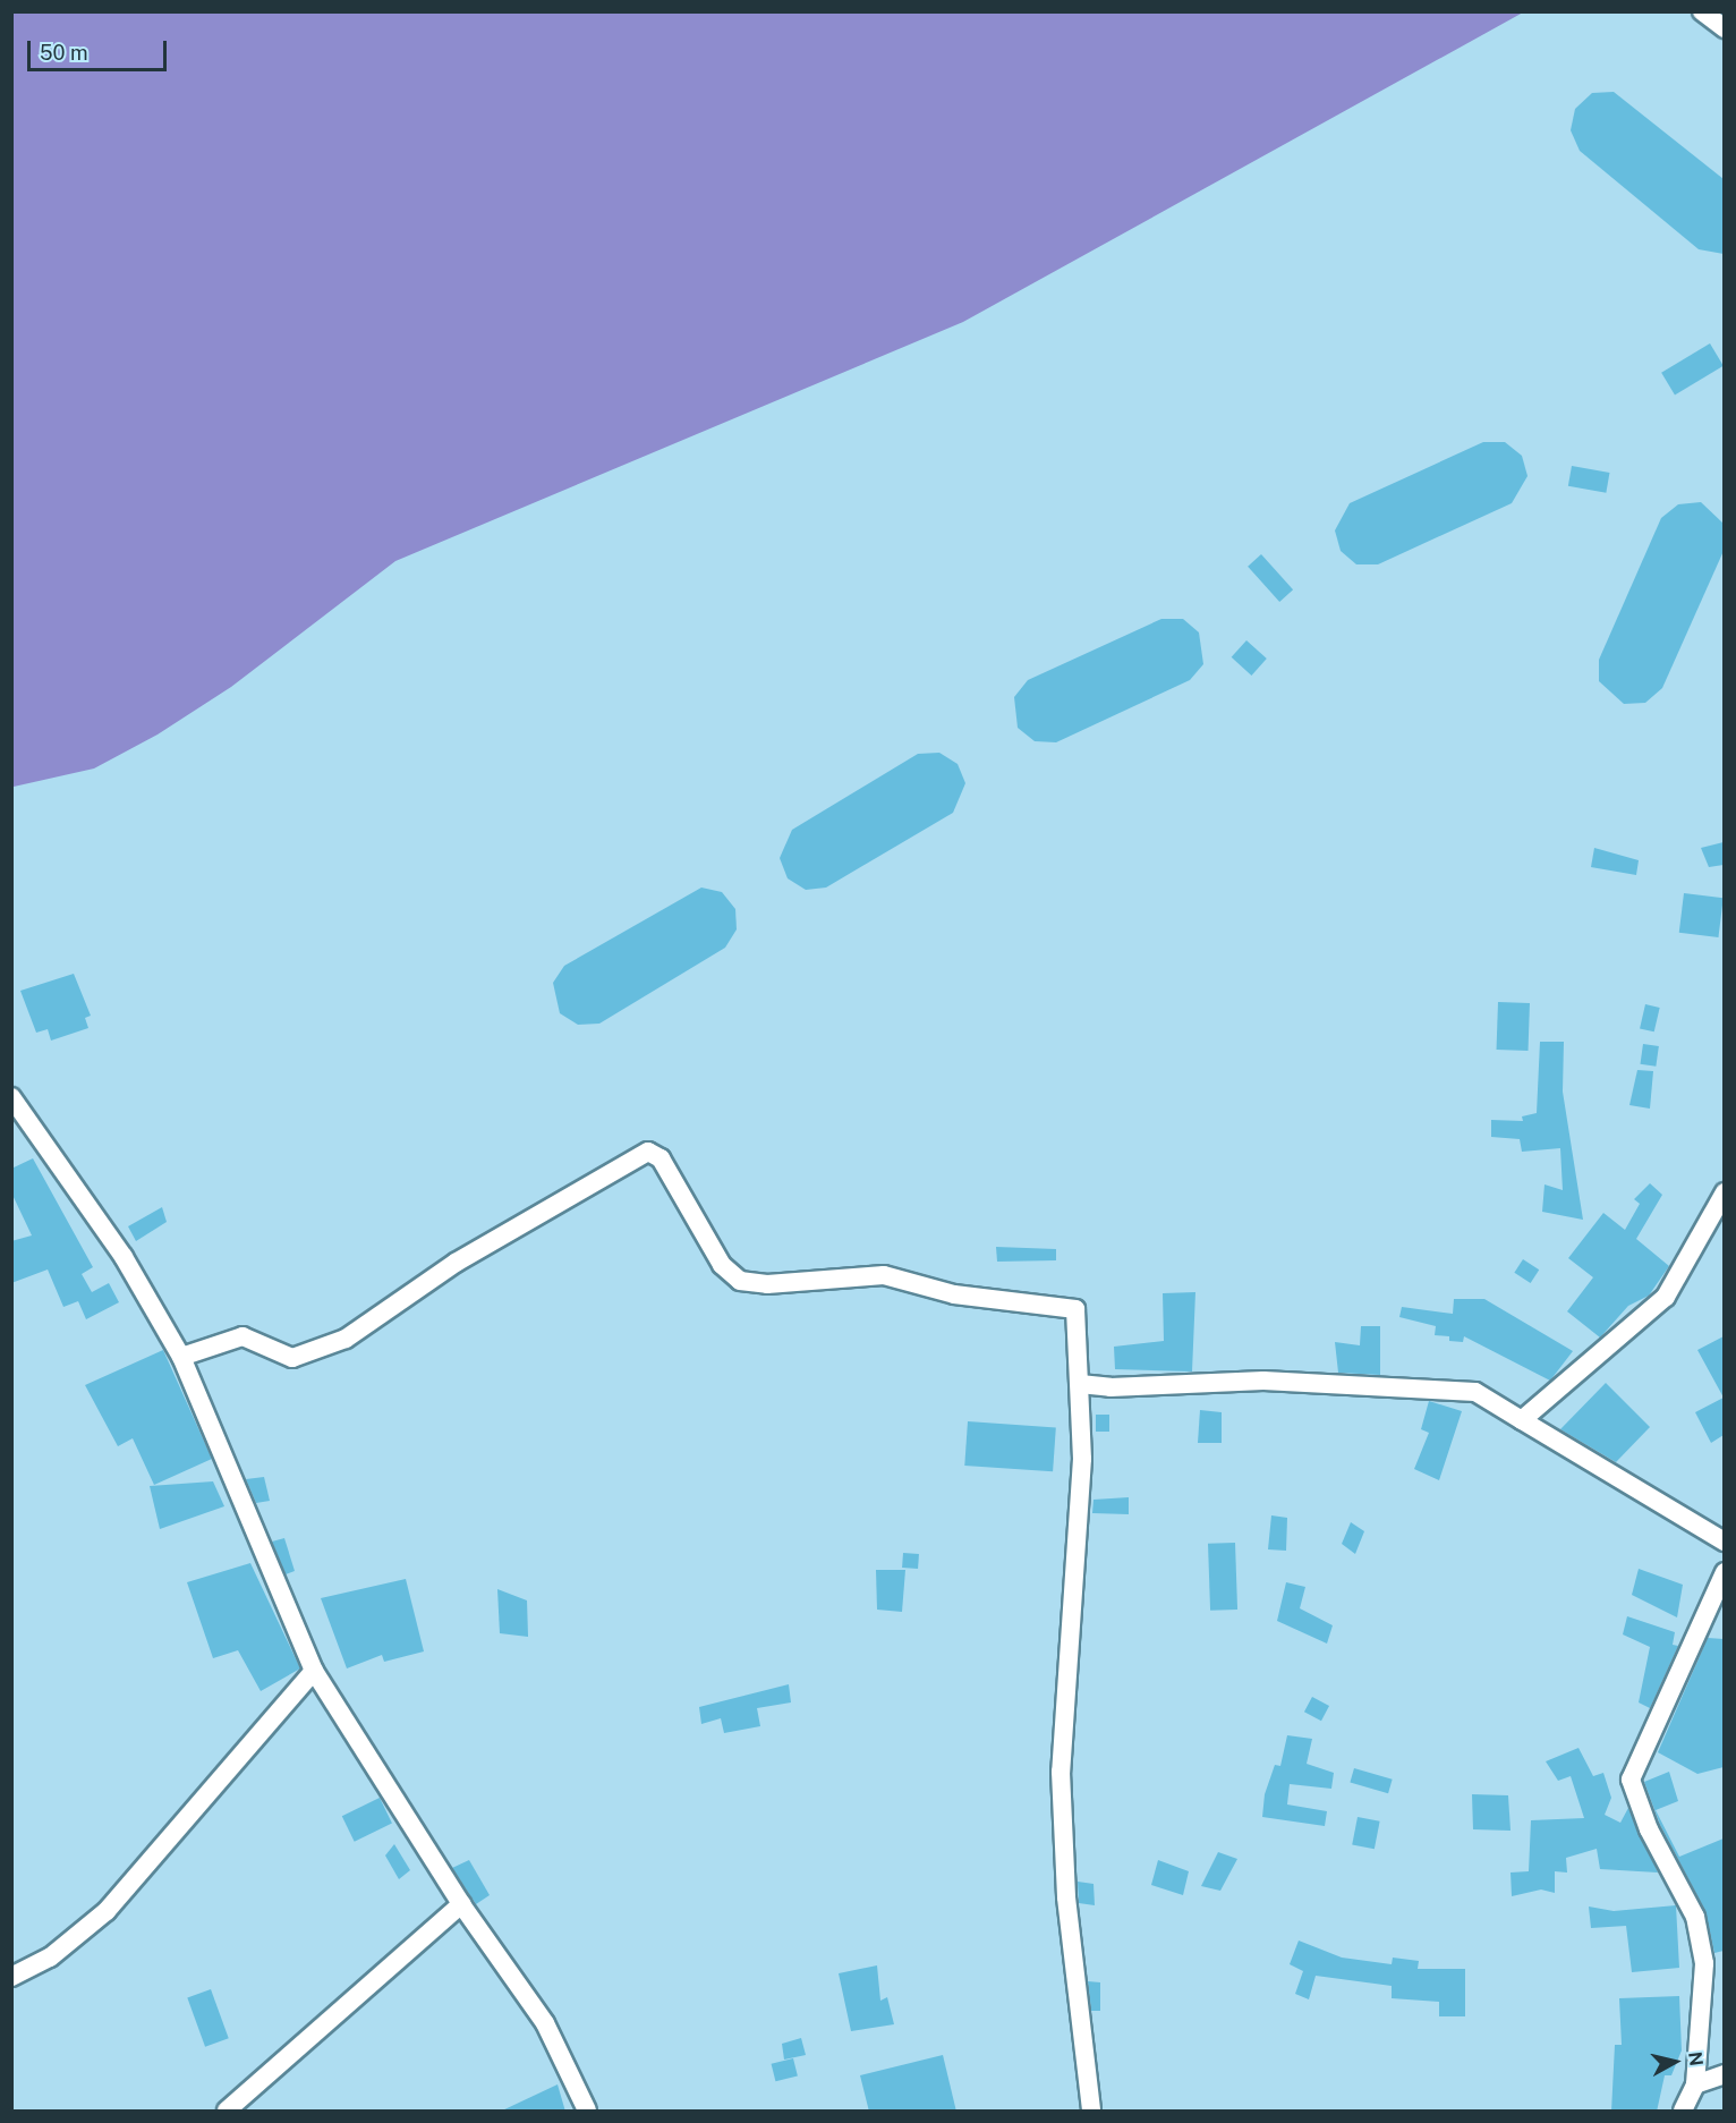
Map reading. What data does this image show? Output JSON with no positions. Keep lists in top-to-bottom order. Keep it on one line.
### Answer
{"scale_bar":"50 m","north":"right"}
